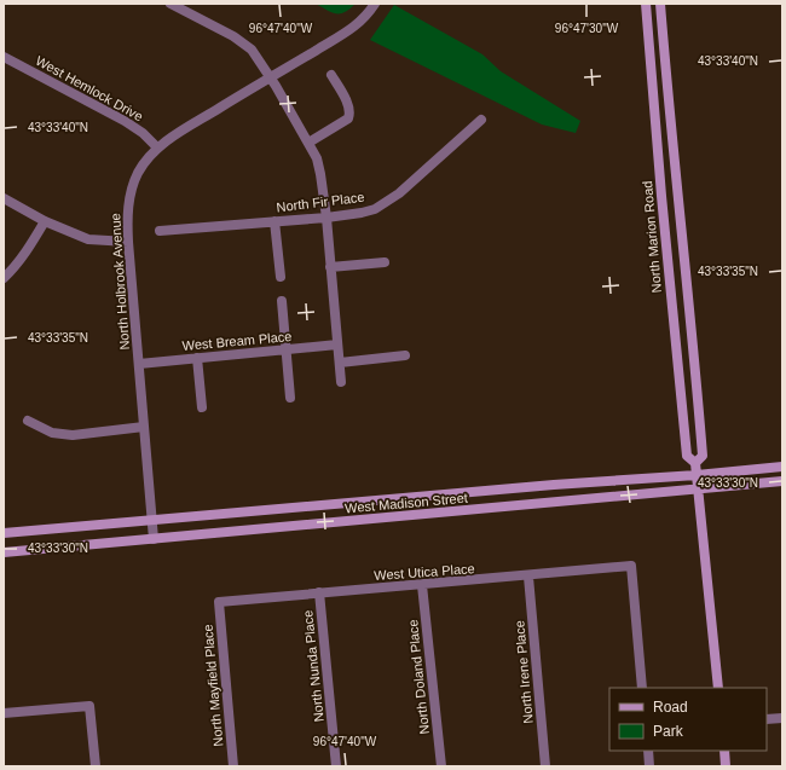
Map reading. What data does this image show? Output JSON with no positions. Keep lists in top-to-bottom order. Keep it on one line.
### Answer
{"streets":{"street":["West Hemlock Drive","North Fir Place","North Marion Road","North Holbrook Avenue","West Bream Place","West Madison Street","West Utica Place","North Nunda Place","North Irene Place","North Doland Place","North Mayfield Place"]},"crossings":[["West Hemlock Drive","North Holbrook Avenue"],["North Marion Road","West Madison Street"],["North Holbrook Avenue","West Bream Place"],["North Holbrook Avenue","West Madison Street"],["West Utica Place","North Nunda Place"],["West Utica Place","North Irene Place"],["West Utica Place","North Doland Place"],["West Utica Place","North Mayfield Place"]],"legend":["Road","Park"],"coordinates":["96°47'40\"W","96°47'30\"W","43°33'40\"N","43°33'35\"N","43°33'30\"N"]}
